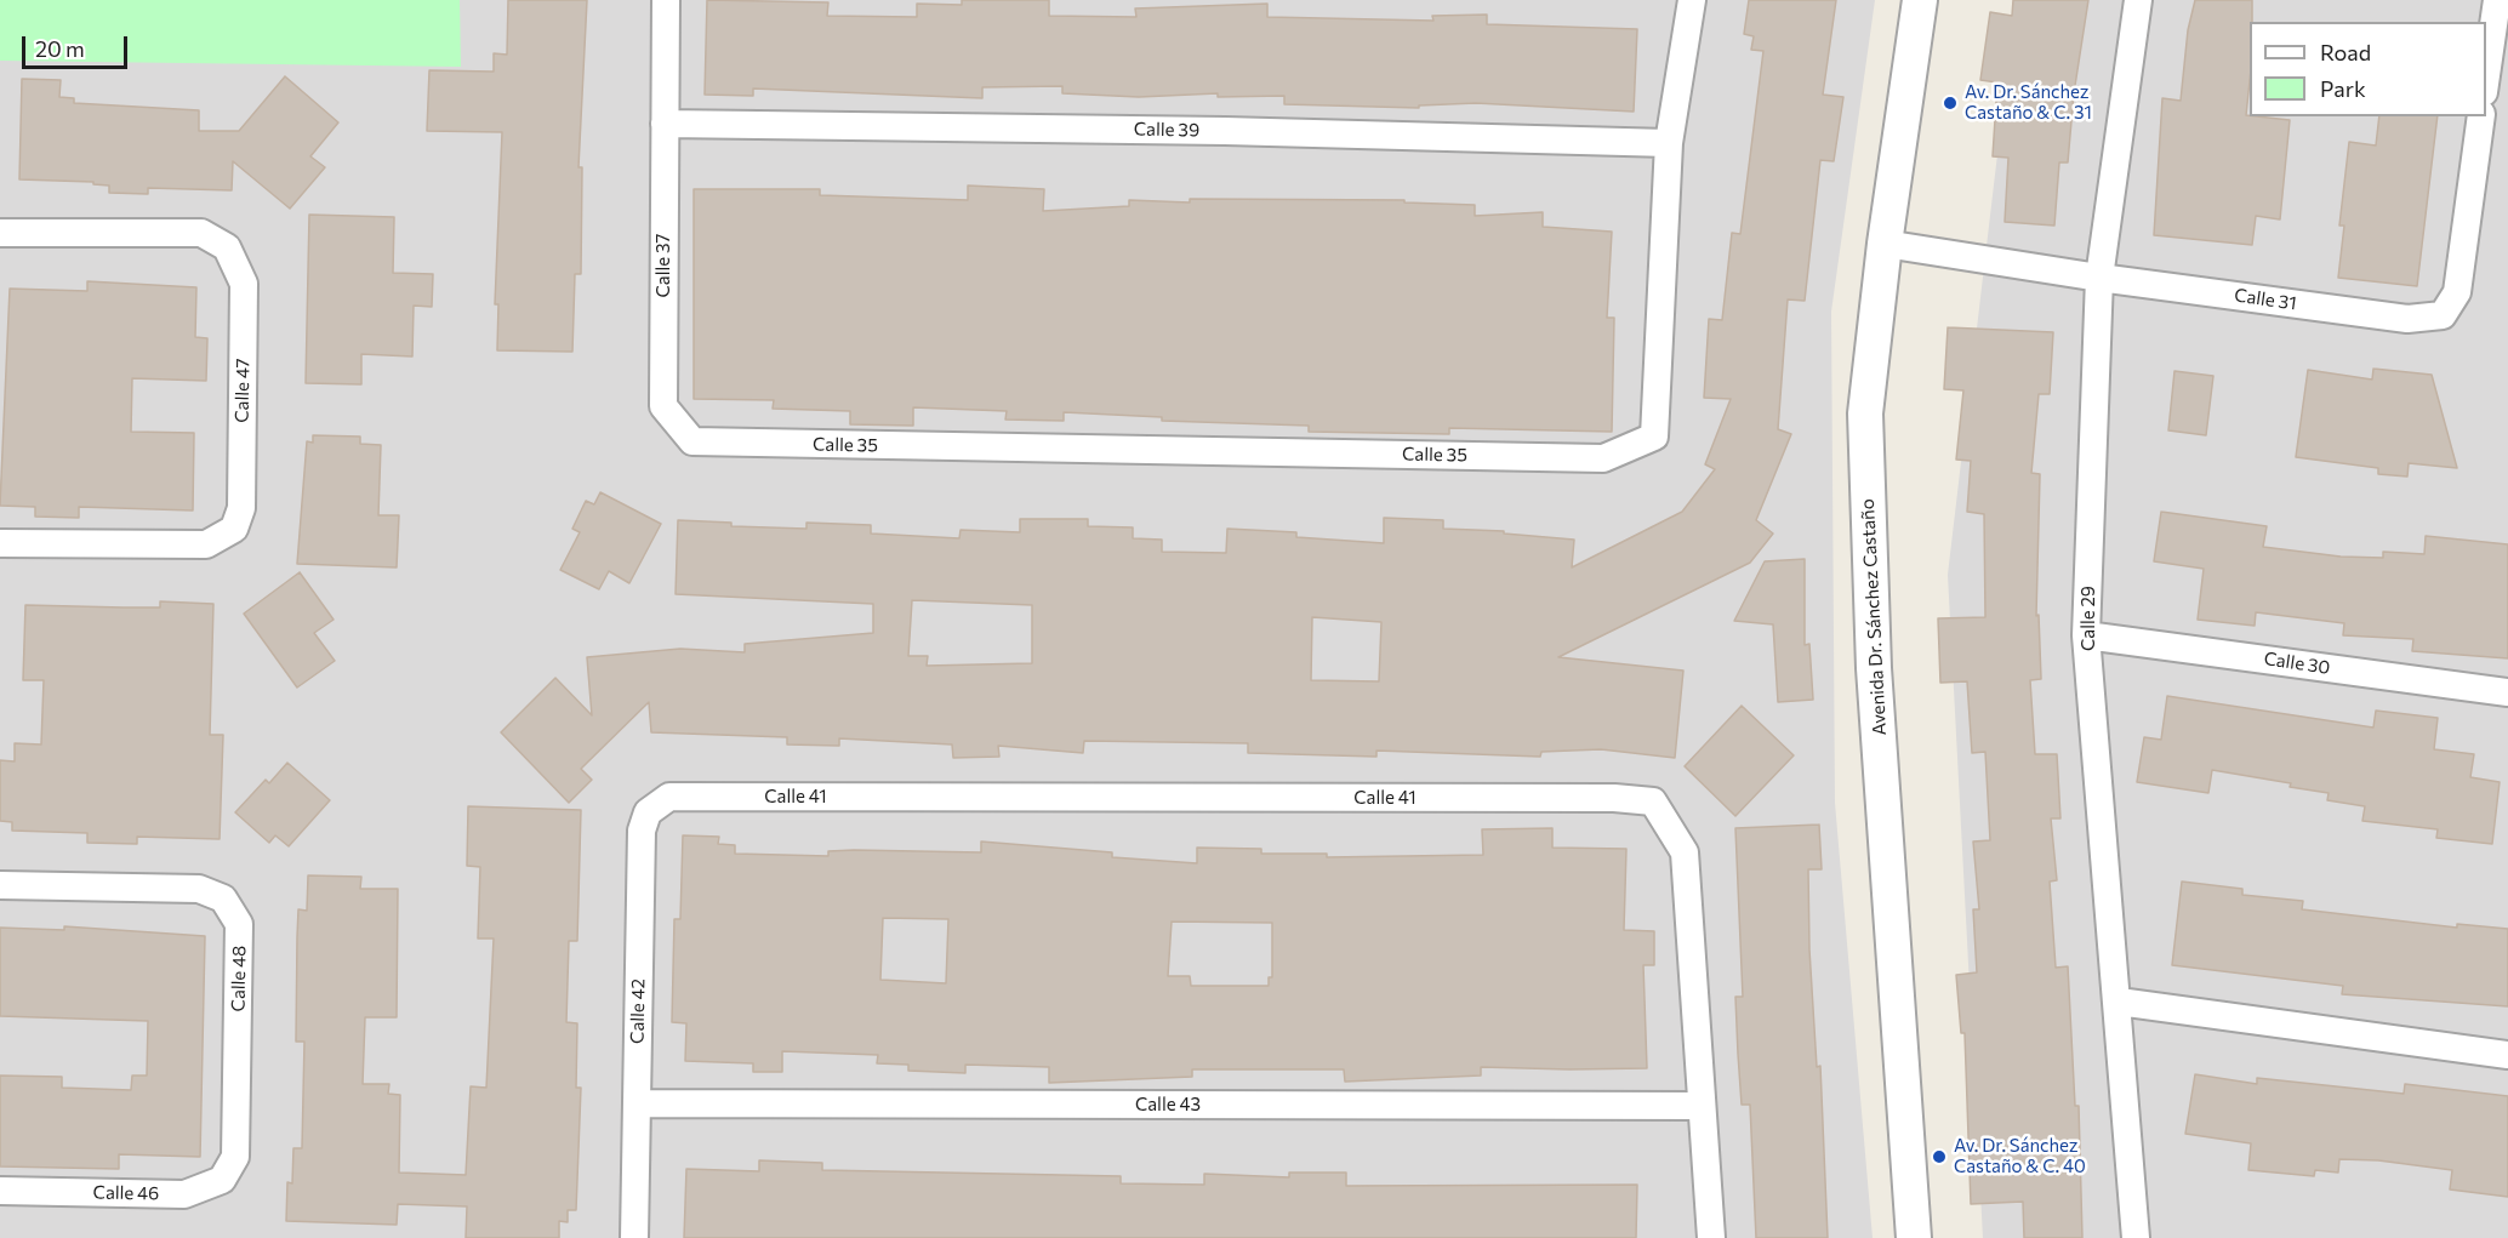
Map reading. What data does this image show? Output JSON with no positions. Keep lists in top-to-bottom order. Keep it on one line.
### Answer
{"streets":{"street":["Calle 39","Calle 37","Calle 31","Calle 47","Calle 35","Avenida Dr. Sánchez Castaño","Calle 29","Calle 30","Calle 41","Calle 48","Calle 42","Calle 43","Calle 46"]},"crossings":[["Calle 39","Calle 37"],["Calle 39","Calle 35"],["Calle 37","Calle 35"],["Calle 31","Avenida Dr. Sánchez Castaño"],["Calle 31","Calle 29"],["Calle 29","Calle 30"],["Calle 41","Calle 42"],["Calle 41","Calle 43"],["Calle 48","Calle 46"],["Calle 42","Calle 43"]],"places":["Av. Dr. Sánchez Castaño & C. 31","Av. Dr. Sánchez Castaño & C. 40"],"legend":["Road","Park"],"scale_bar":"20 m"}
